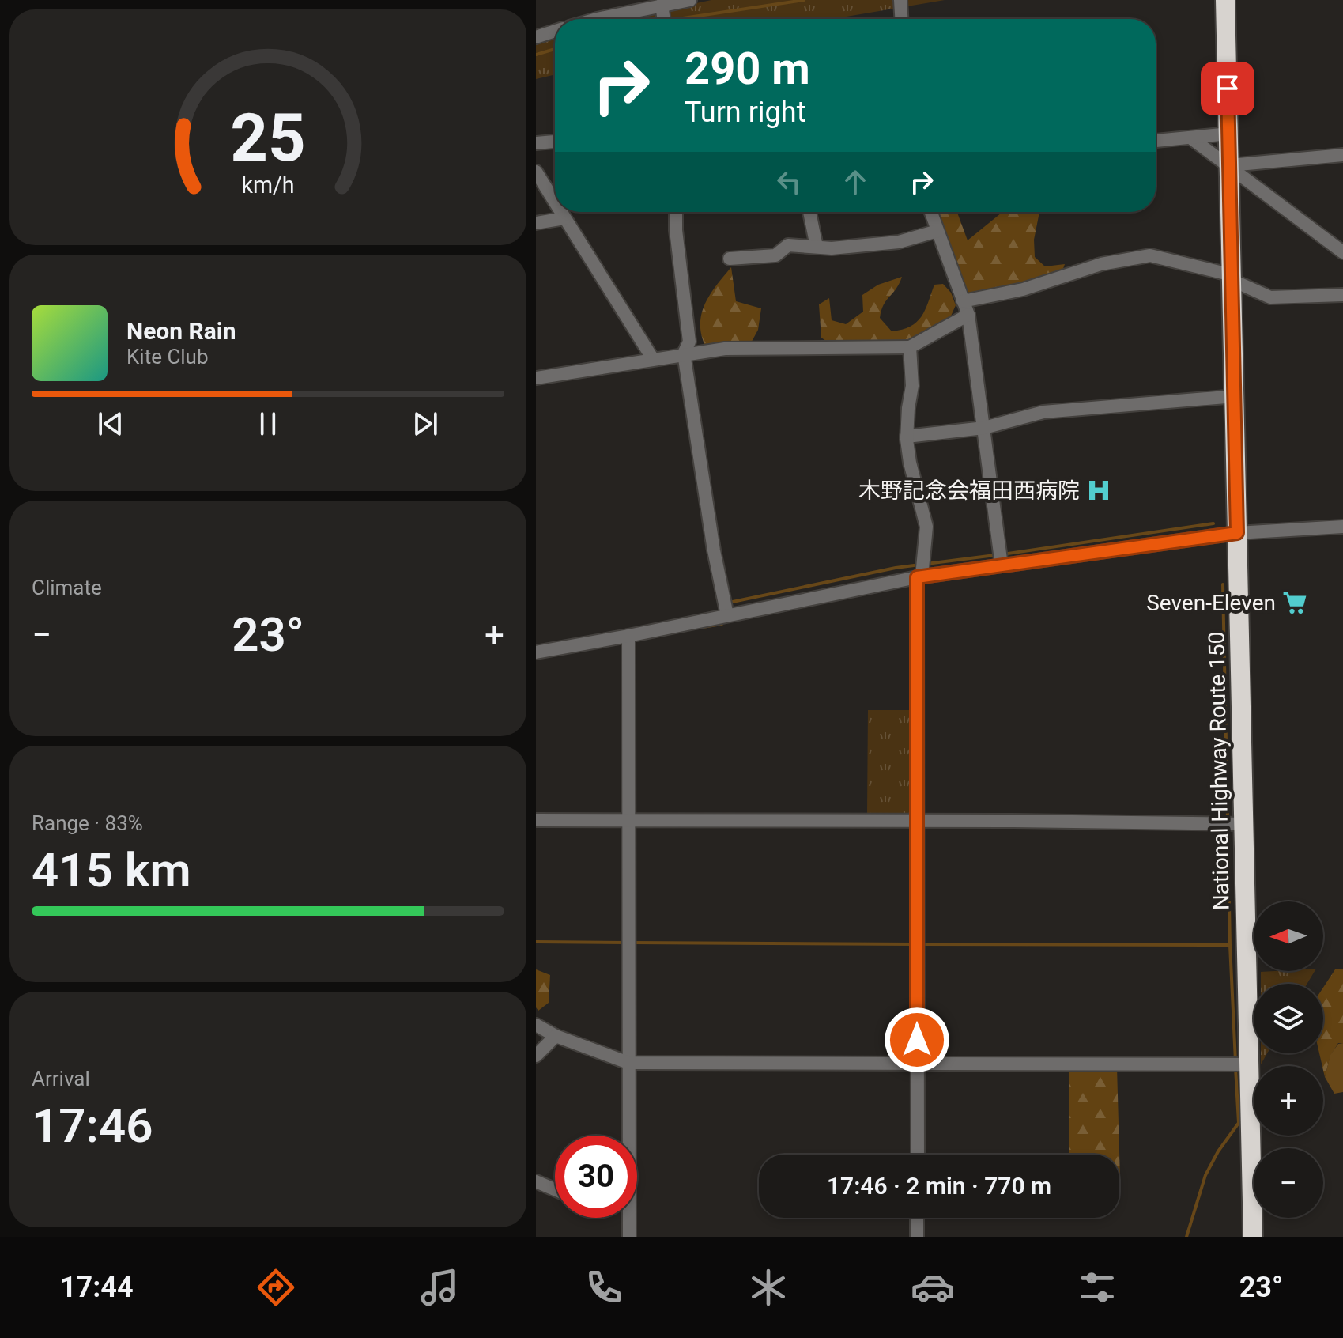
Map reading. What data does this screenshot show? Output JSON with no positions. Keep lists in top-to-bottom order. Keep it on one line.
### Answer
{"streets":{"highway":["National Highway Route 150"]},"places":{"hospital":["木野記念会福田西病院"],"supermarket":["Seven-Eleven"]},"north":"left","page":{"turn":["290 m","Turn right"],"song":["Neon Rain","Kite Club"],"tile":["Climate",["Range · 83%","415 km"],["Arrival","17:46"]],"heat":["−","23°","+"],"map_buttons":["+","−"],"limit":"30","trip":"17:46 · 2 min · 770 m","tabs":["17:44","23°"],"gauge":["25","km/h"]}}
